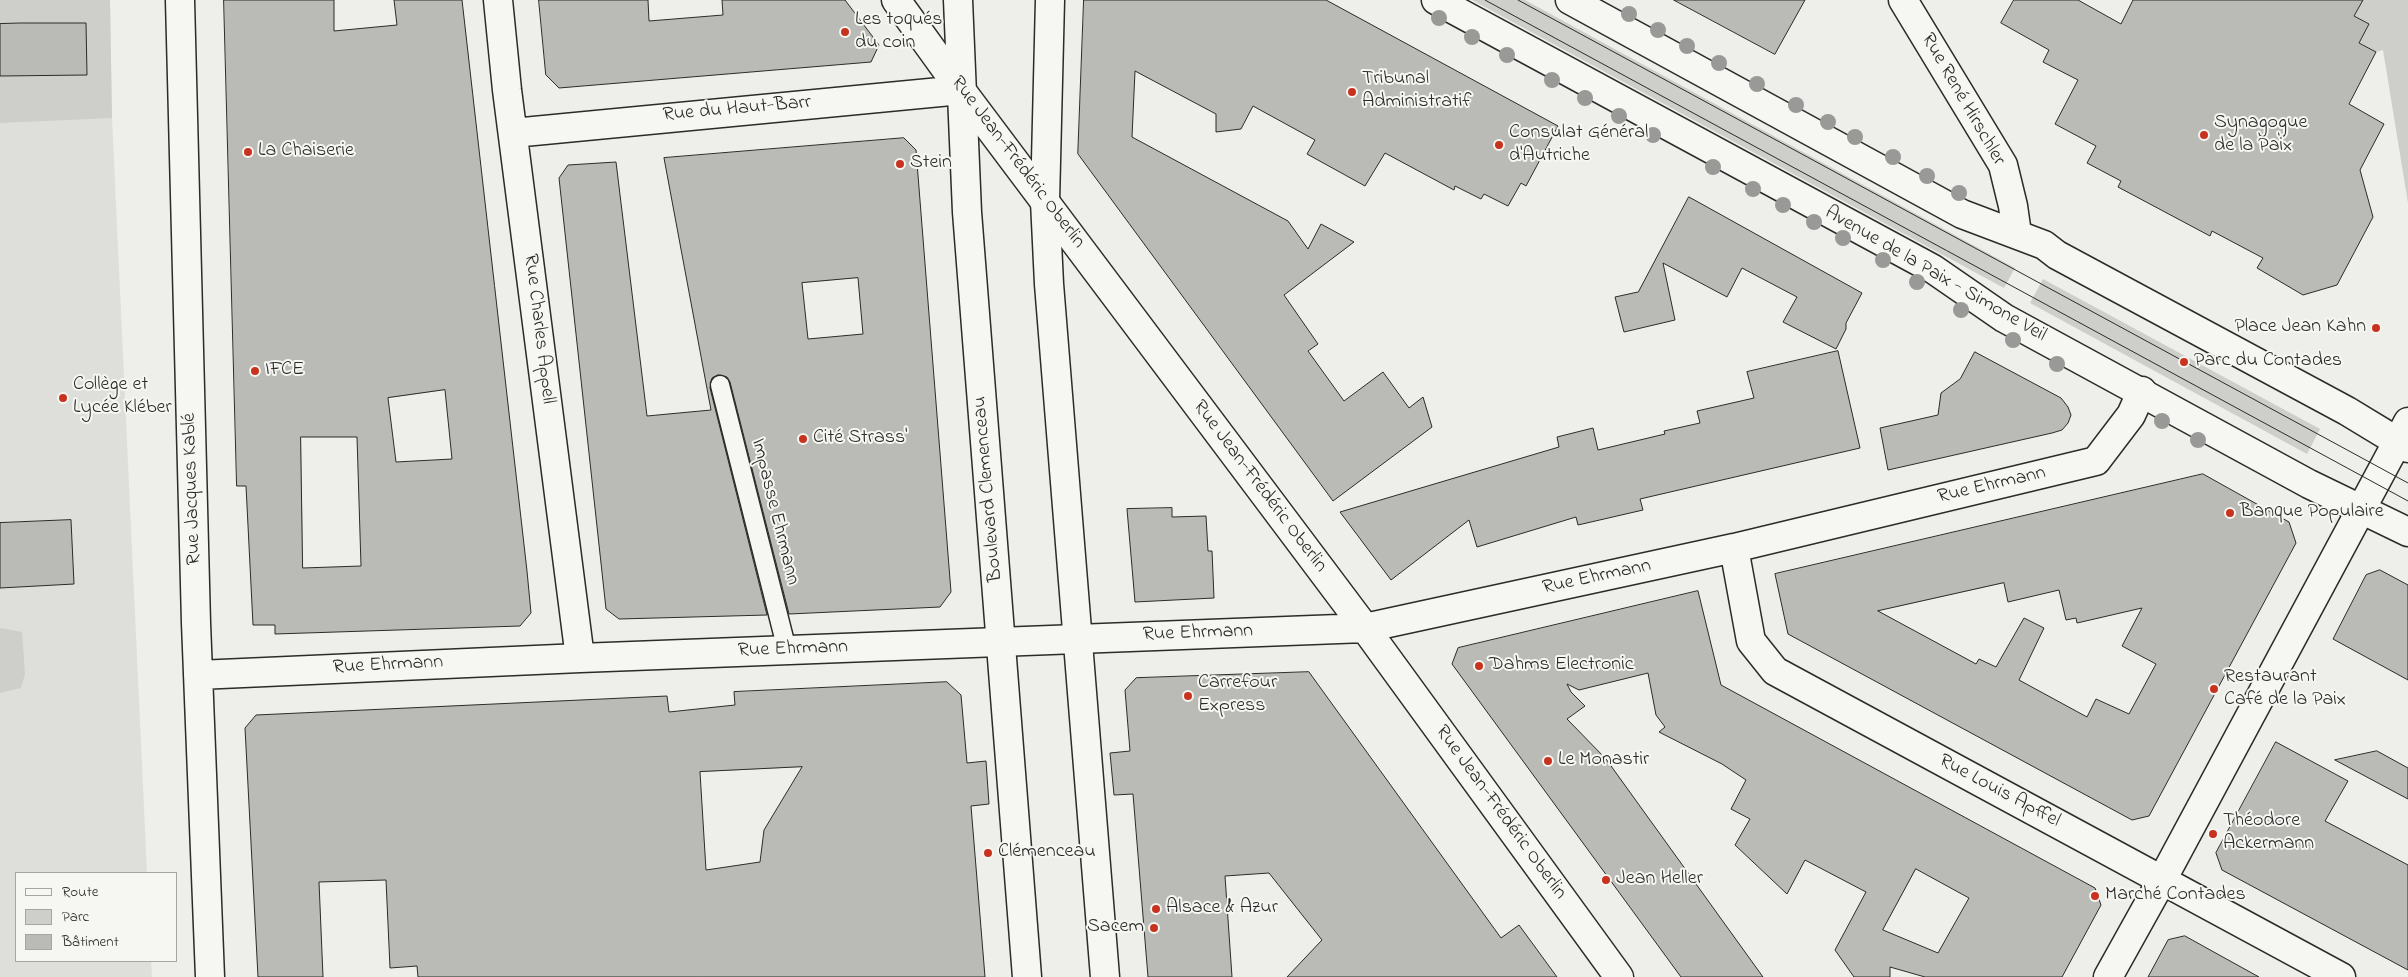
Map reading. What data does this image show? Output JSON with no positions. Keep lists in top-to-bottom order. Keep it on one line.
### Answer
{"streets":{"street":["Rue René Hirschler","Rue du Haut-Barr","Rue Jean-Frédéric Oberlin","Avenue de la Paix - Simone Veil","Rue Charles Appell","Rue Ehrmann","Rue Jacques Kablé","Boulevard Clemenceau","Rue Louis Apffel"],"lane":["Impasse Ehrmann"]},"crossings":[["Rue du Haut-Barr","Rue Jean-Frédéric Oberlin"],["Rue du Haut-Barr","Rue Charles Appell"],["Rue du Haut-Barr","Boulevard Clemenceau"],["Rue Jean-Frédéric Oberlin","Rue Ehrmann"],["Rue Jean-Frédéric Oberlin","Boulevard Clemenceau"],["Avenue de la Paix - Simone Veil","Rue Ehrmann"],["Rue Charles Appell","Rue Ehrmann"],["Rue Ehrmann","Rue Jacques Kablé"],["Rue Ehrmann","Boulevard Clemenceau"],["Rue Ehrmann","Impasse Ehrmann"],["Rue Ehrmann","Rue Louis Apffel"]],"places":["Les toqués du coin","Tribunal Administratif","Synagogue de la Paix","Consulat Général d'Autriche","La Chaiserie","Stein","Place Jean Kahn","Parc du Contades","IFCE","Collège et Lycée Kléber","Cité Strass'","Banque Populaire","Dahms Electronic","Restaurant Café de la Paix","Carrefour Express","Le Monastir","Théodore Ackermann","Clémenceau","Jean Heller","Marché Contades","Alsace & Azur","Sacem"],"legend":["Route","Parc","Bâtiment"]}
